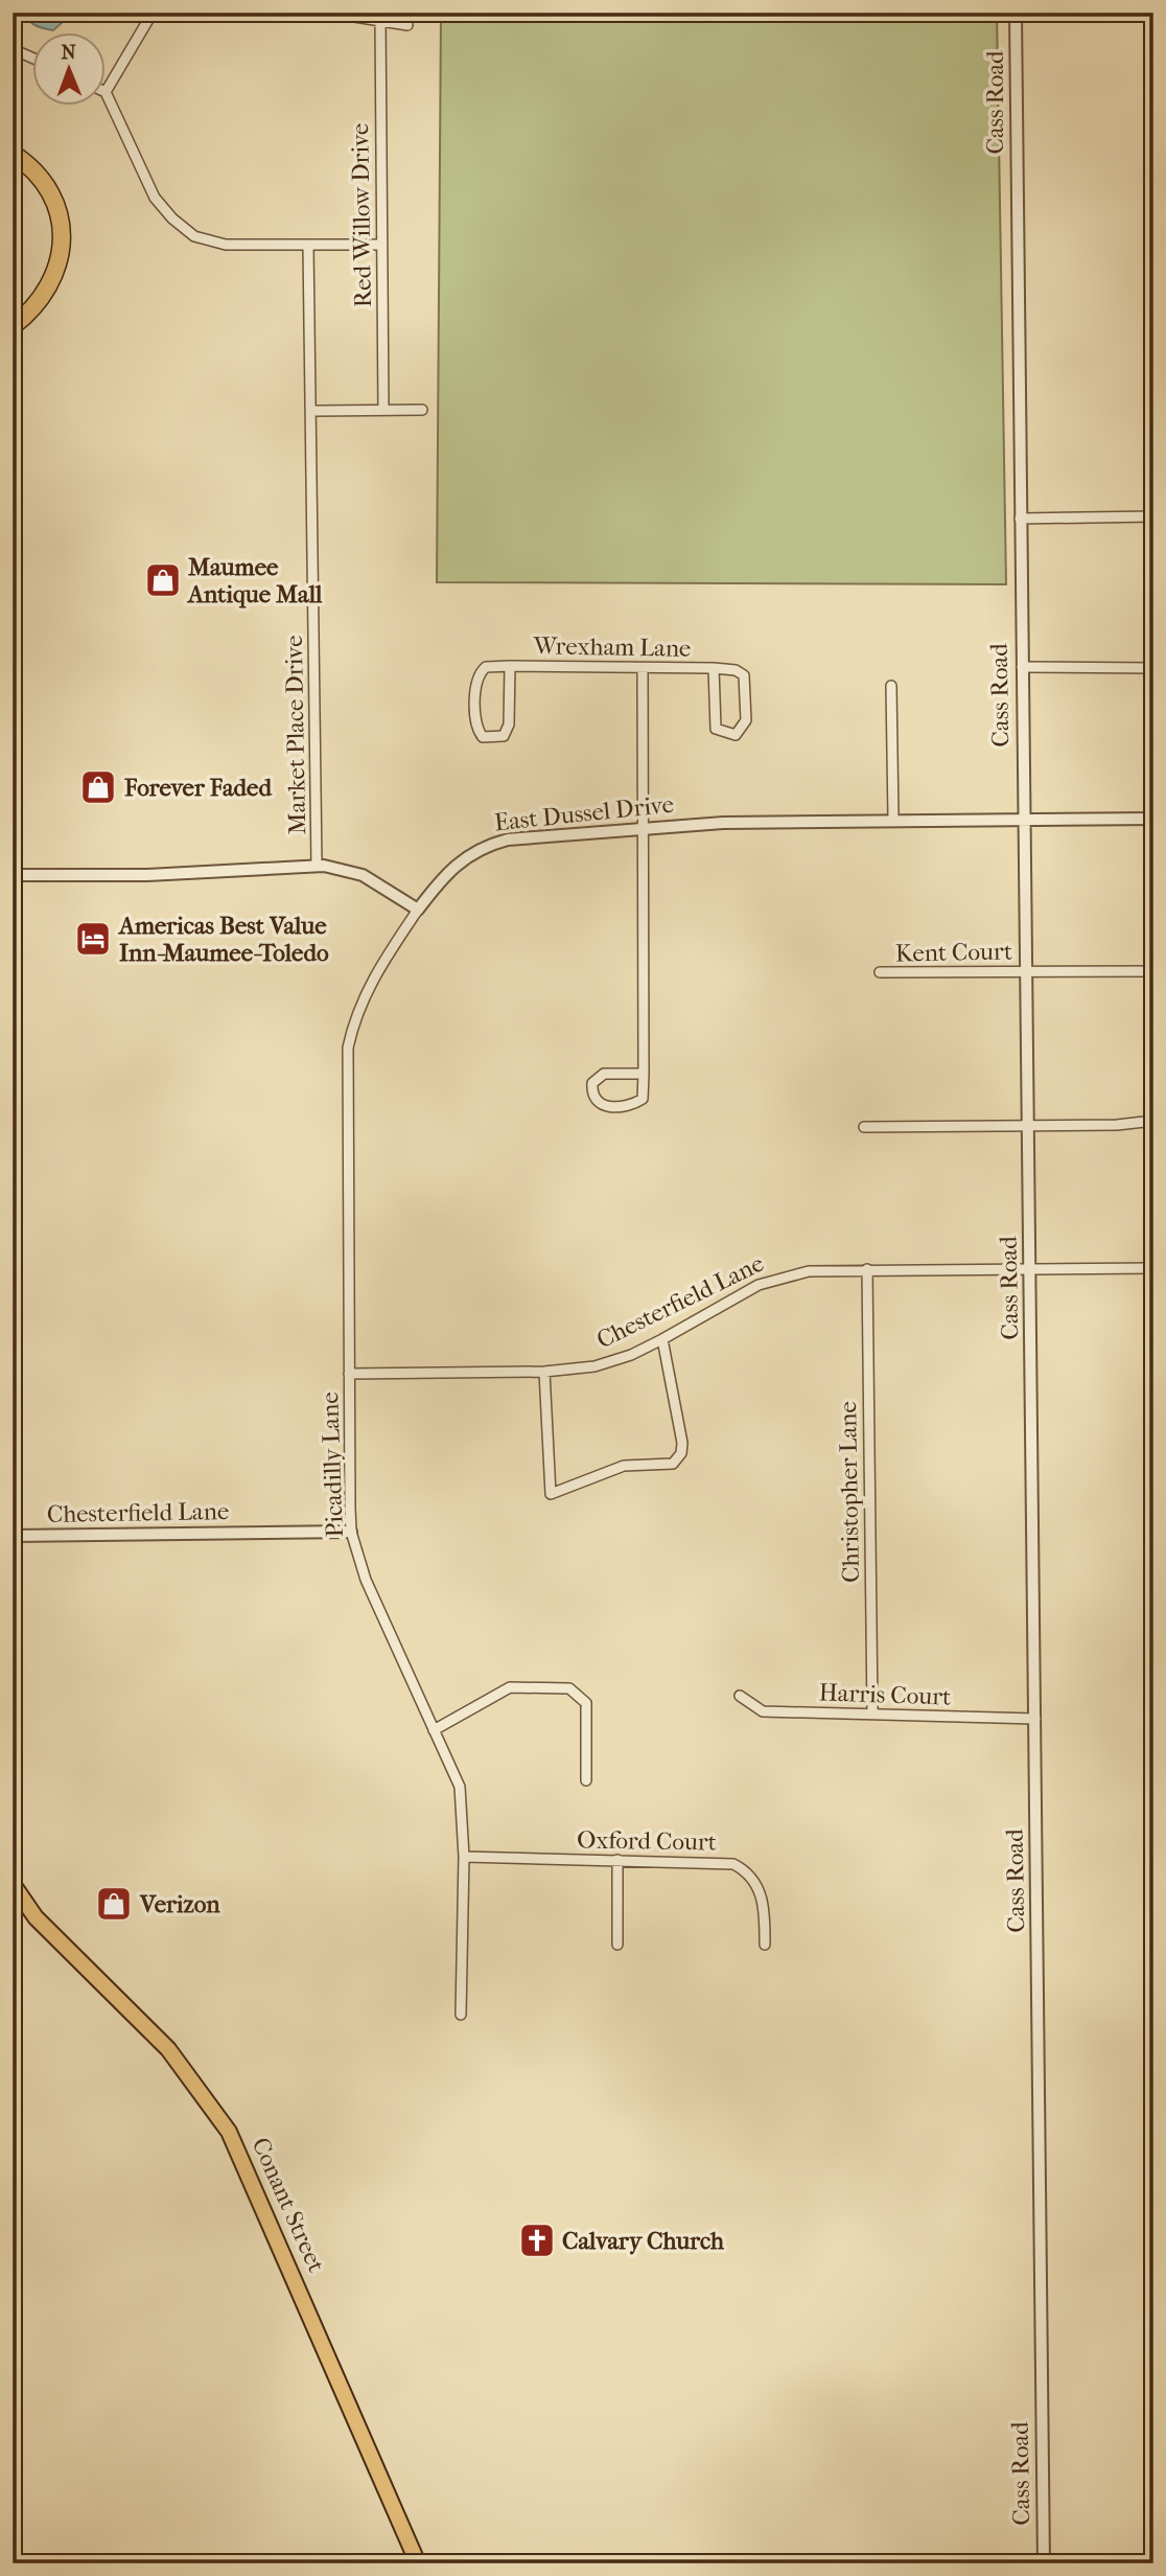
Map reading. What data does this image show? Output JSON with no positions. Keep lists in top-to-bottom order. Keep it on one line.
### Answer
{"streets":{"main road":["Conant Street"],"street":["Cass Road","Red Willow Drive","Wrexham Lane","Market Place Drive","East Dussel Drive","Kent Court","Chesterfield Lane","Picadilly Lane","Christopher Lane","Harris Court","Oxford Court"]},"crossings":[["Cass Road","East Dussel Drive"],["Cass Road","Kent Court"],["Cass Road","Chesterfield Lane"],["Cass Road","Harris Court"],["East Dussel Drive","Picadilly Lane"],["Chesterfield Lane","Picadilly Lane"],["Chesterfield Lane","Christopher Lane"],["Picadilly Lane","Oxford Court"],["Christopher Lane","Harris Court"]],"places":{"shop":["Maumee Antique Mall","Forever Faded","Verizon"],"hotel":["Americas Best Value Inn-Maumee-Toledo"],"church":["Calvary Church"]},"north":"top"}
